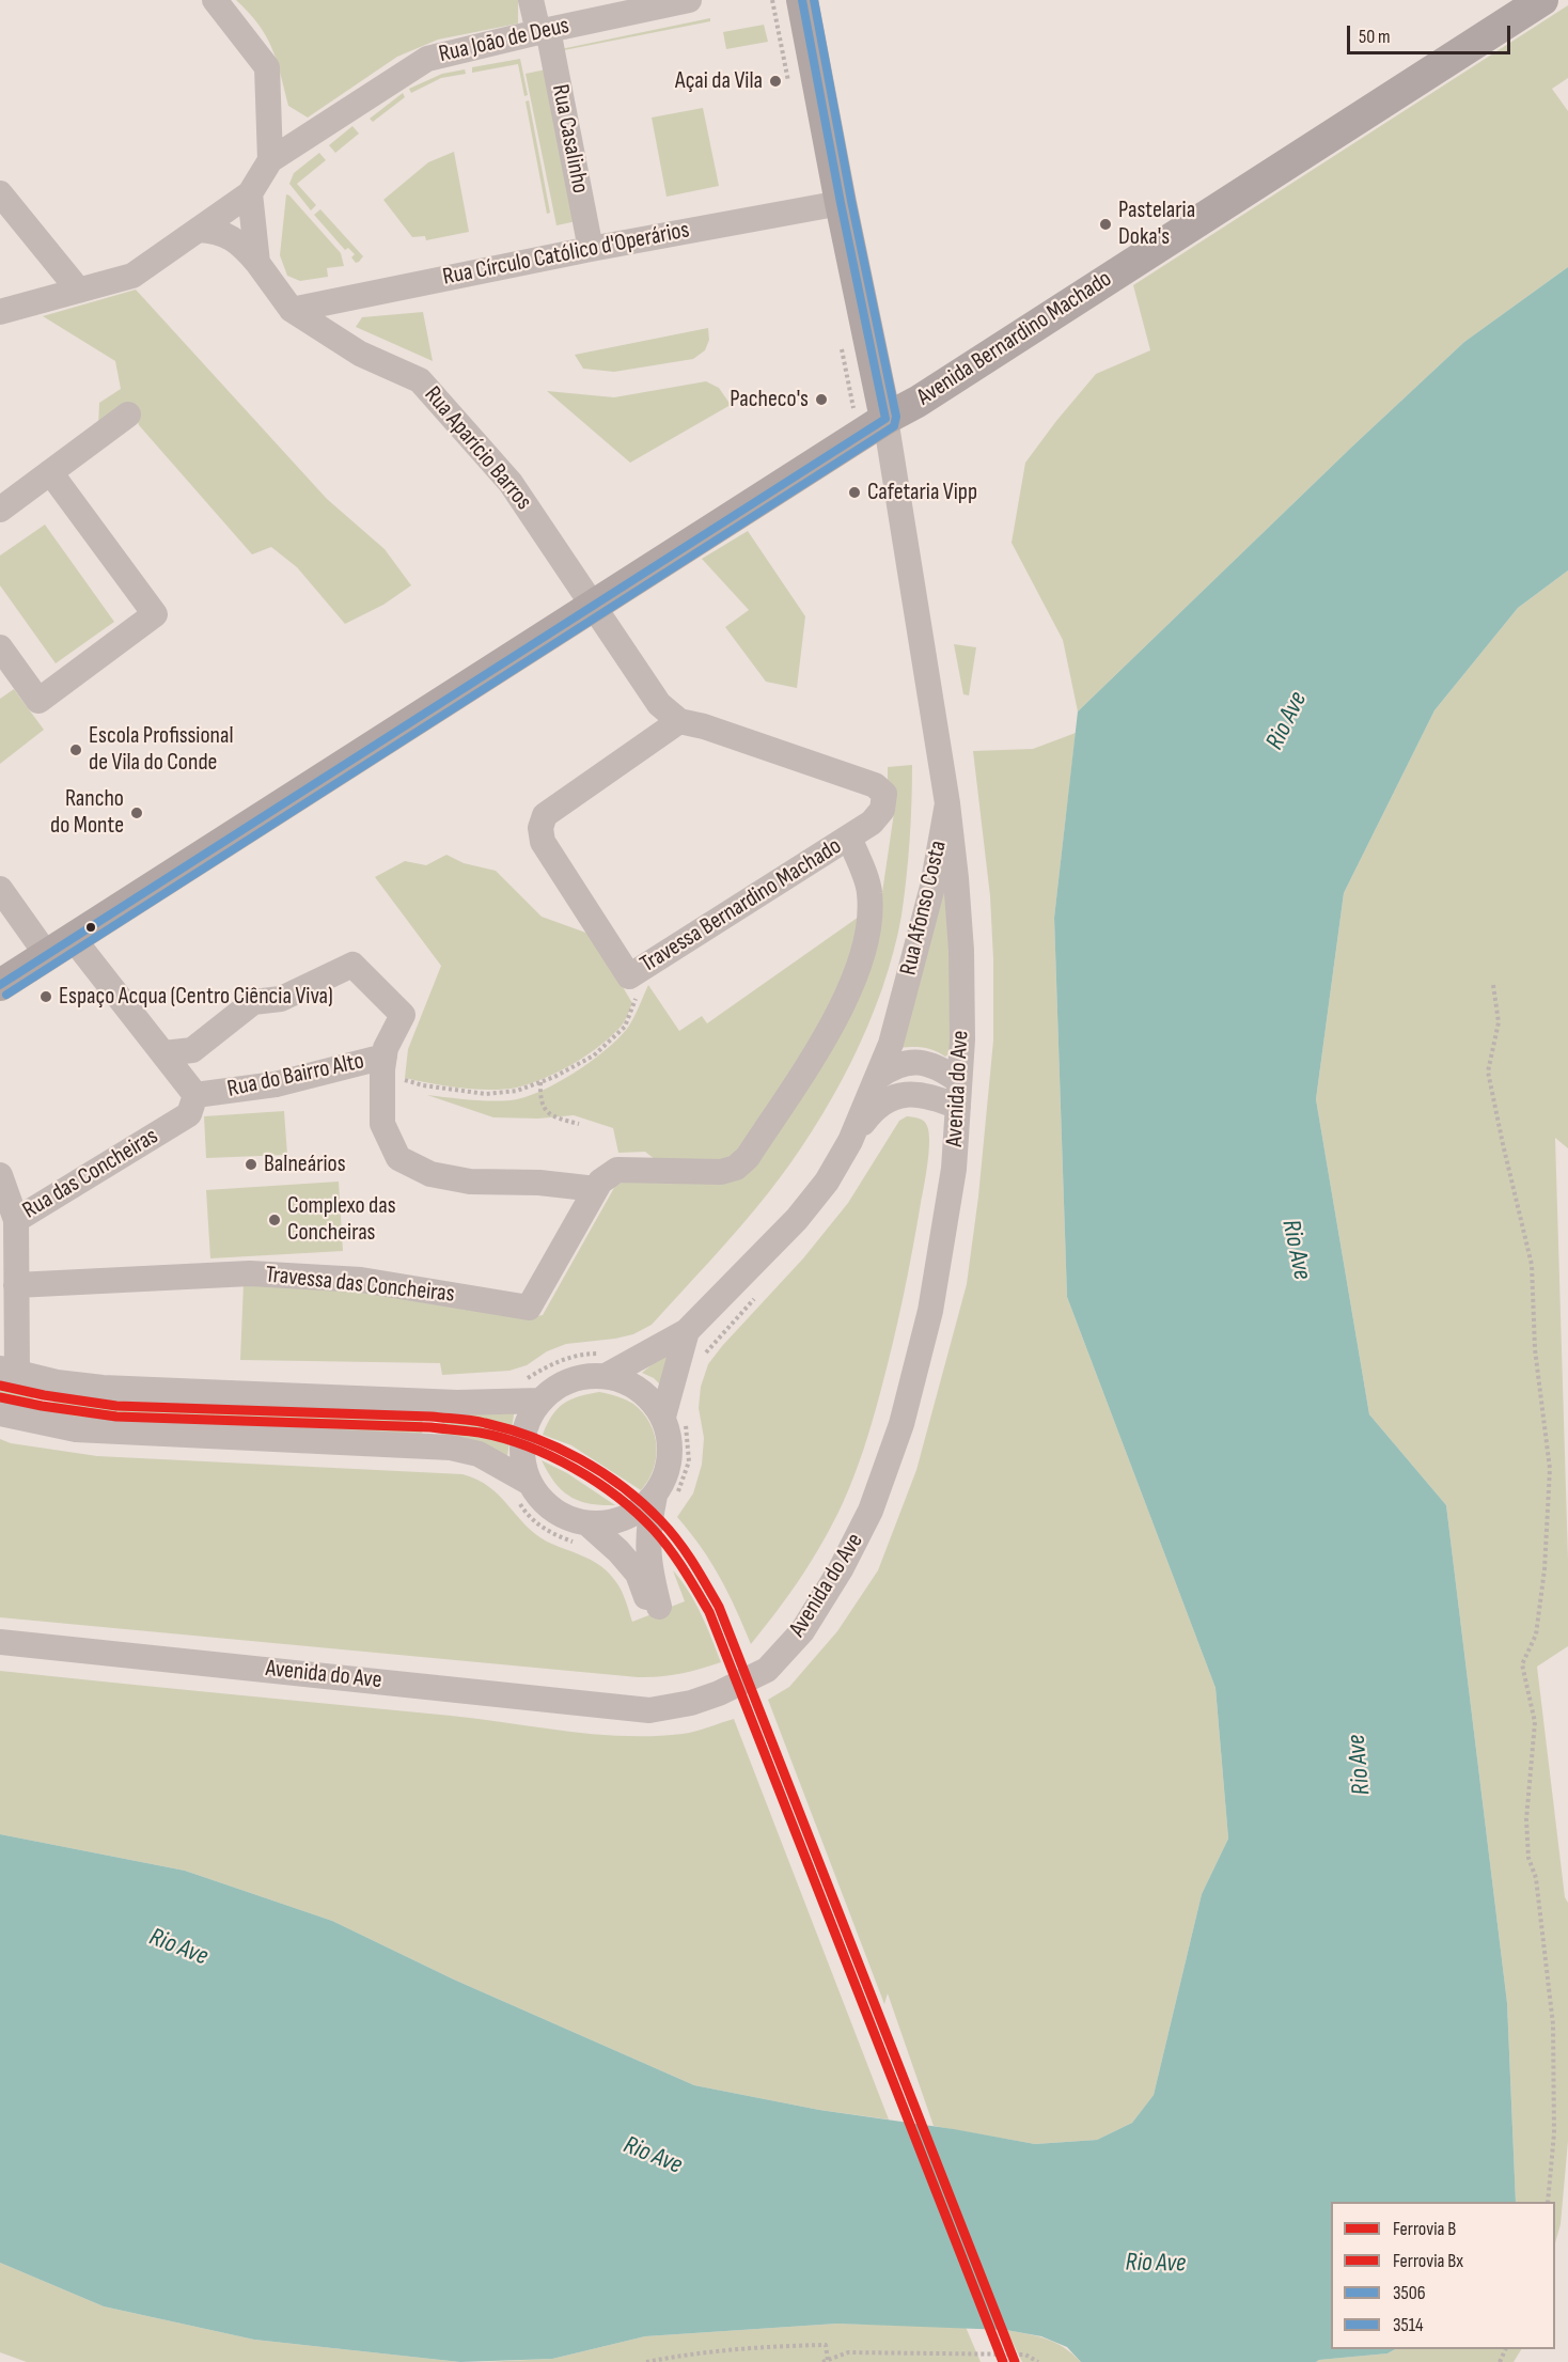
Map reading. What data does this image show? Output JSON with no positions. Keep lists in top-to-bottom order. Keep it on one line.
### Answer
{"streets":{"main road":["Avenida Bernardino Machado"],"street":["Rua João de Deus","Rua Casalinho","Rua Círculo Católico d'Operários","Rua Aparício Barros","Travessa Bernardino Machado","Rua Afonso Costa","Rua do Bairro Alto","Avenida do Ave","Rua das Concheiras","Travessa das Concheiras"]},"crossings":[["Rua João de Deus","Rua Casalinho"],["Rua Casalinho","Rua Círculo Católico d'Operários"],["Rua Círculo Católico d'Operários","Rua Aparício Barros"],["Avenida Bernardino Machado","Rua Aparício Barros"],["Avenida Bernardino Machado","Travessa Bernardino Machado"],["Avenida Bernardino Machado","Rua Afonso Costa"],["Avenida Bernardino Machado","Rua do Bairro Alto"],["Rua Aparício Barros","Travessa Bernardino Machado"],["Rua Afonso Costa","Avenida do Ave"],["Rua do Bairro Alto","Rua das Concheiras"],["Rua do Bairro Alto","Travessa das Concheiras"]],"water":["Rio Ave"],"places":["Açai da Vila","Pastelaria Doka's","Pacheco's","Cafetaria Vipp","Escola Profissional de Vila do Conde","Rancho do Monte","Espaço Acqua (Centro Ciência Viva)","Balneários","Complexo das Concheiras"],"lines":["transit line 3506","transit line 3514","rail line B","rail line Bx"],"legend":["Ferrovia B","Ferrovia Bx","3506","3514"],"scale_bar":"50 m"}
